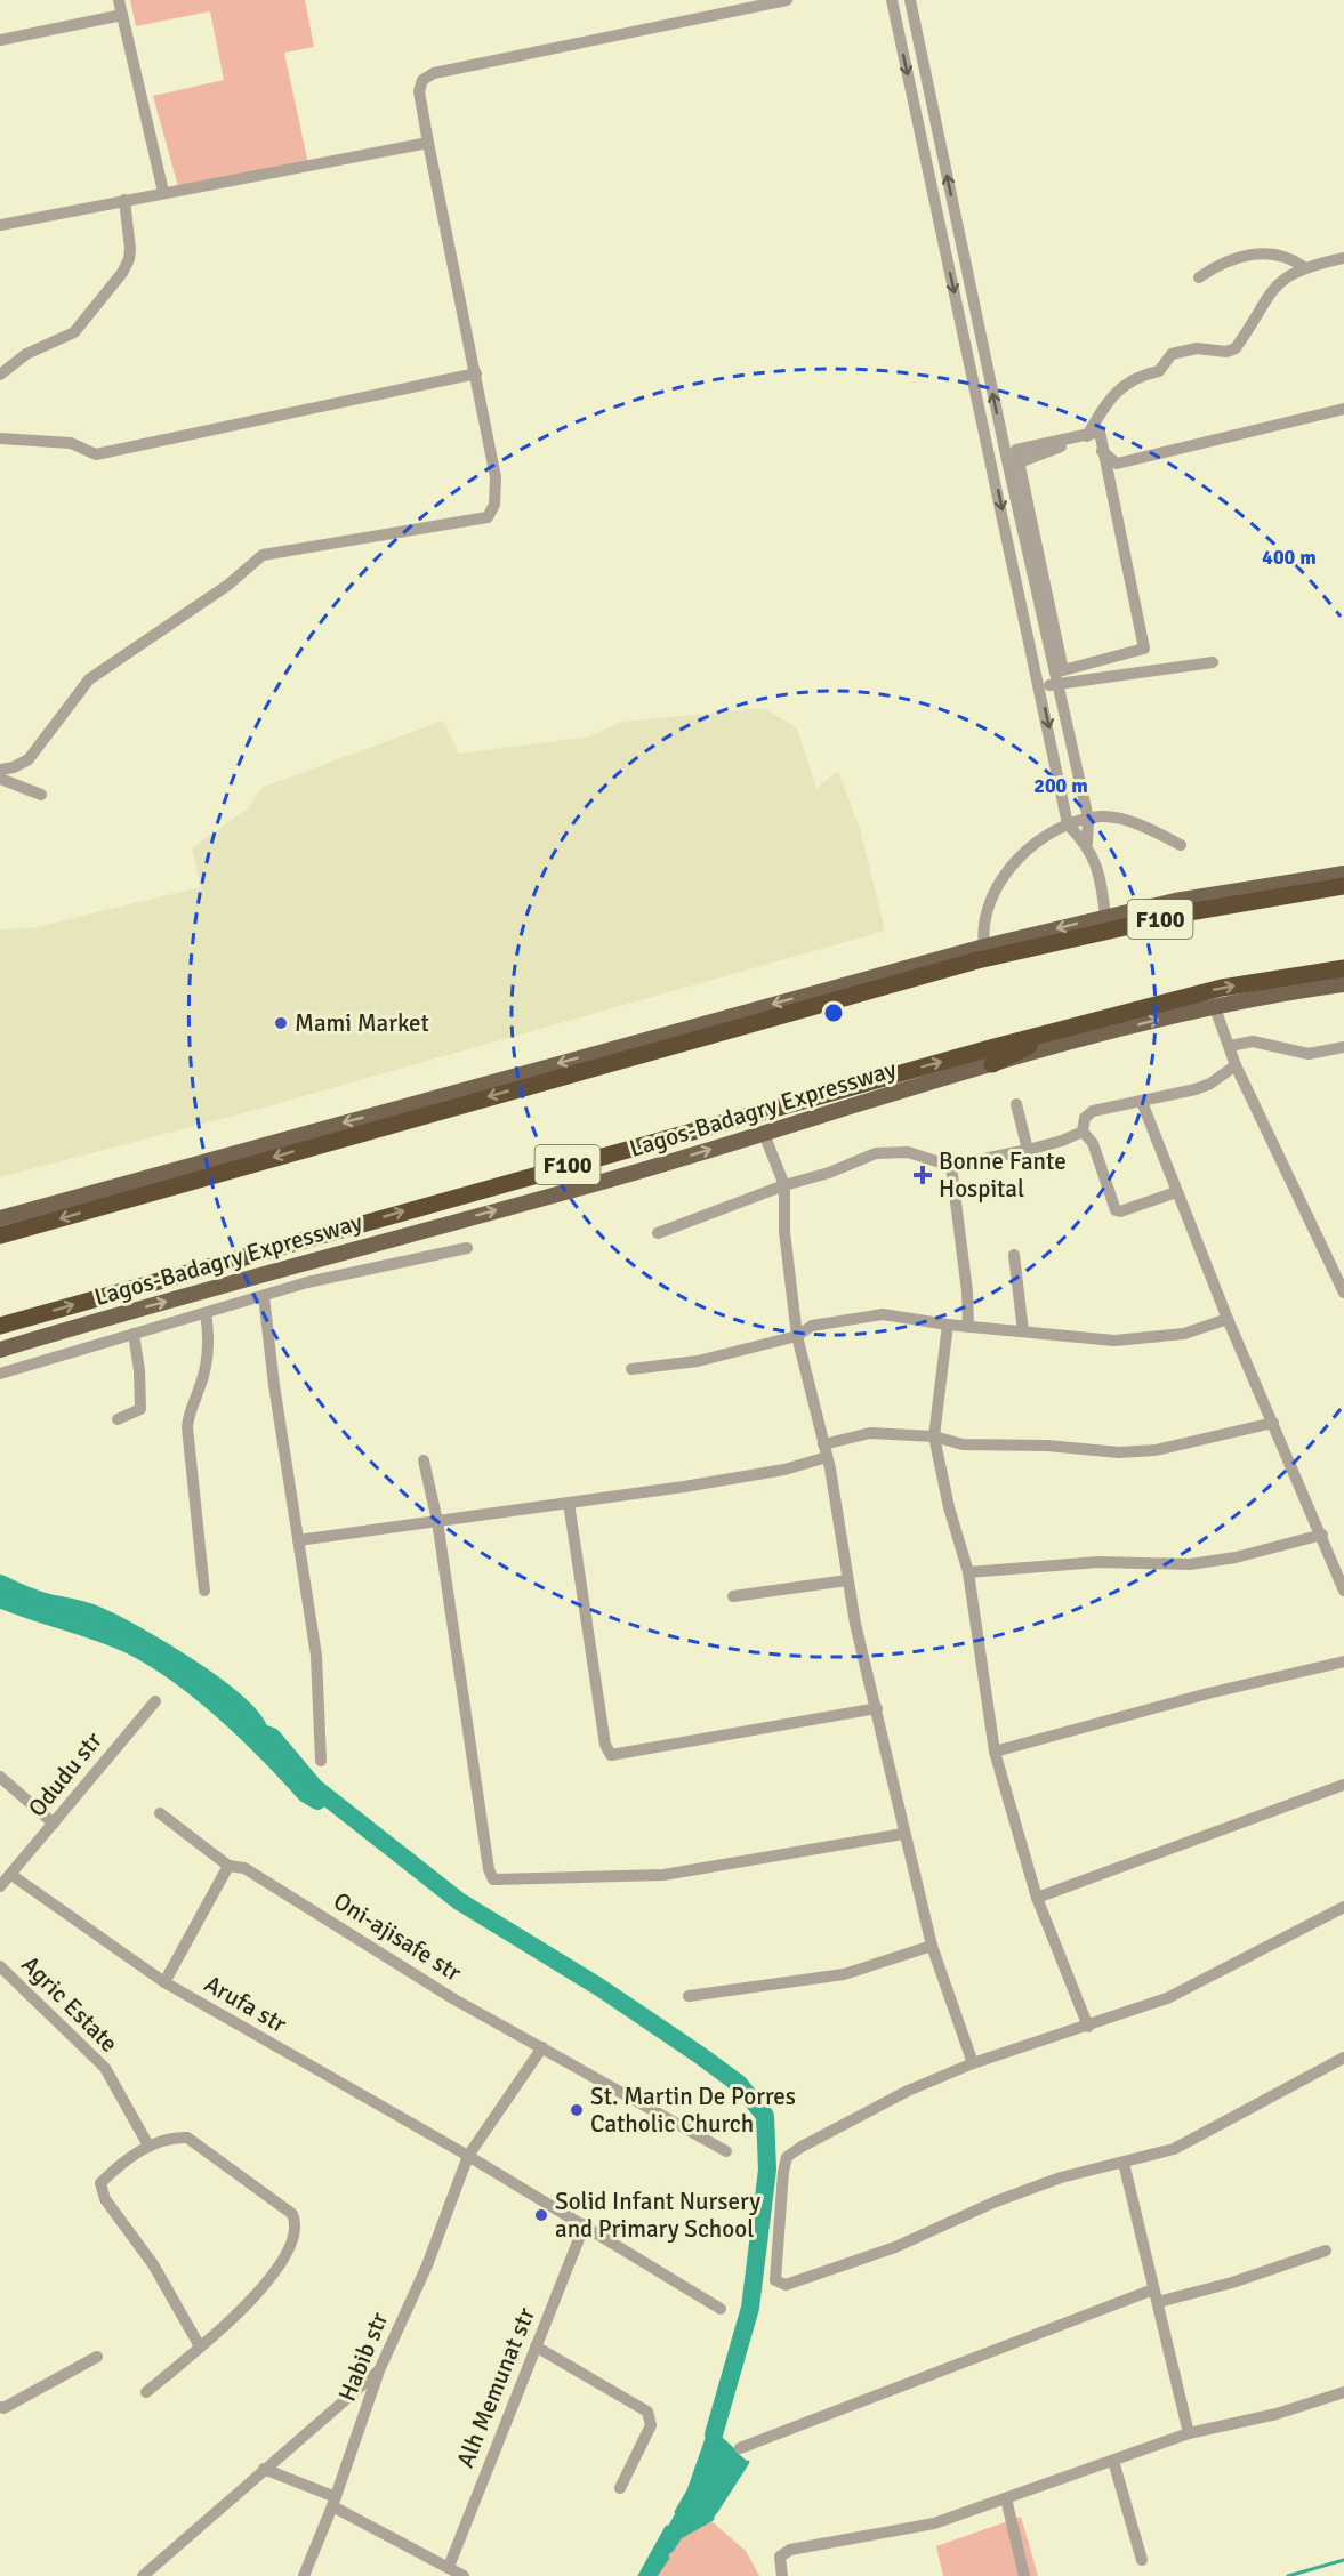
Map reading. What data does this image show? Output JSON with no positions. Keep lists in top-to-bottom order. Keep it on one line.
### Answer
{"streets":{"highway":["F100","Lagos-Badagry Expressway"],"street":["Odudu str","Oni-ajisafe str","Agric Estate","Arufa str","Habib str","Alh Memunat str"]},"crossings":[["Odudu str","Arufa str"],["Arufa str","Habib str"]],"places":{"other":["Mami Market","St. Martin De Porres Catholic Church","Solid Infant Nursery and Primary School"],"health":["Bonne Fante Hospital"]},"rings":["400 m","200 m"]}
